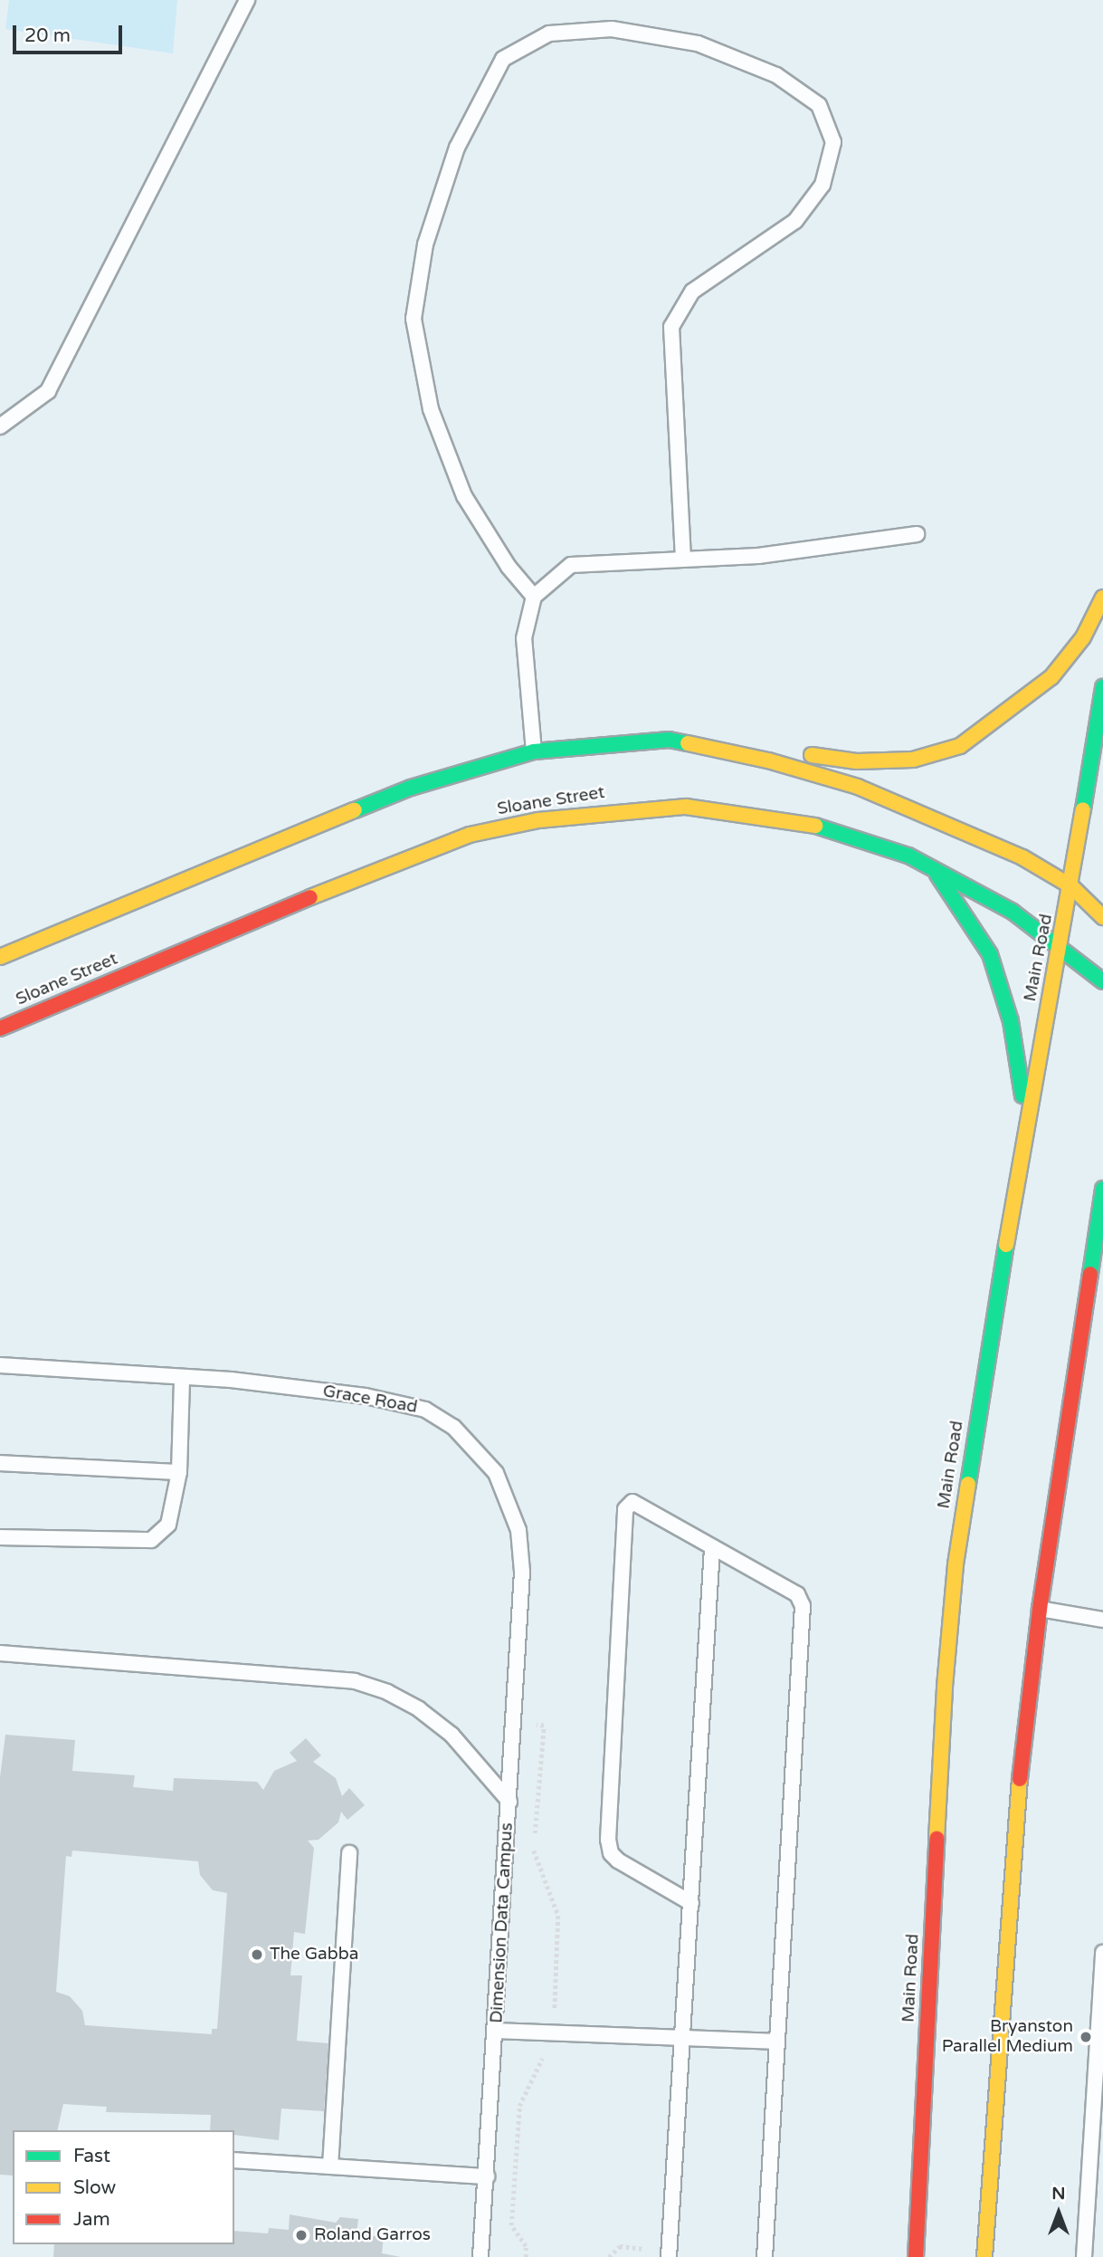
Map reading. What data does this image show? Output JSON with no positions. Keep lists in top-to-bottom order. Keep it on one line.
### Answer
{"streets":{"main road":["Sloane Street","Main Road"],"lane":["Grace Road","Dimension Data Campus"]},"crossings":[["Sloane Street","Main Road"],["Grace Road","Dimension Data Campus"]],"places":["The Gabba","Bryanston Parallel Medium","Roland Garros"],"legend":["Fast","Slow","Jam"],"scale_bar":"20 m","north":"top"}
